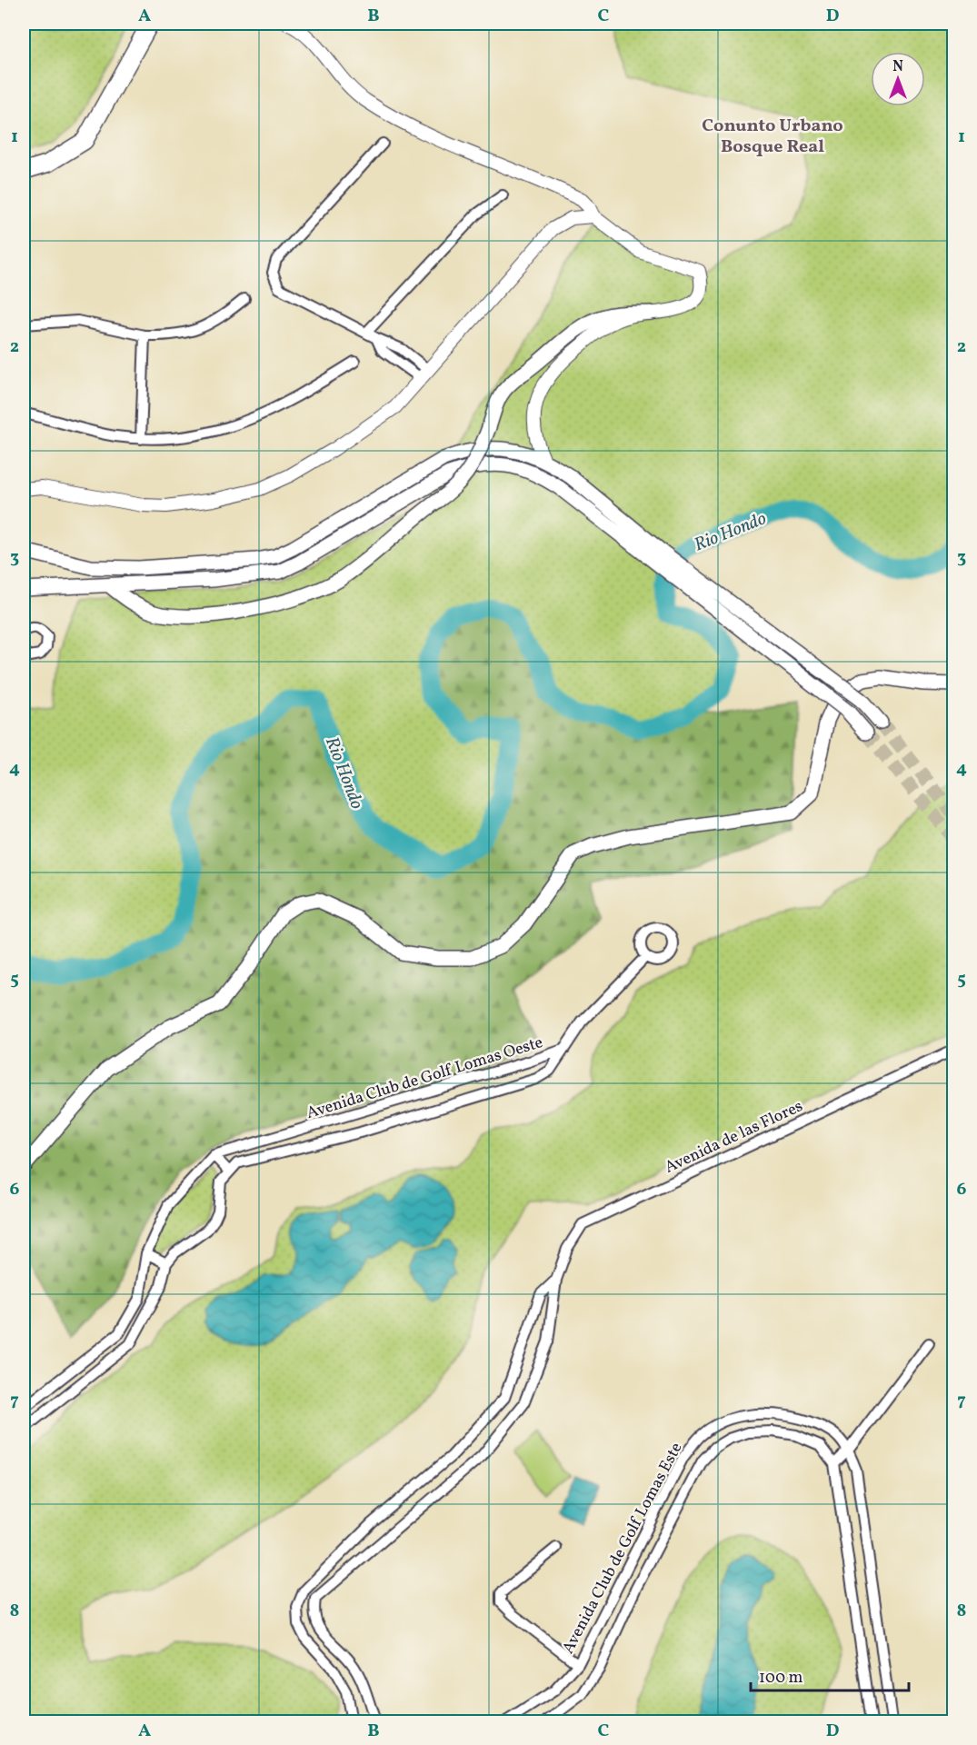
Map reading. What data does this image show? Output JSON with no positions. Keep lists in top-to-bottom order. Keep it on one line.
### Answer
{"streets":{"street":["Avenida Club de Golf Lomas Oeste","Avenida de las Flores","Avenida Club de Golf Lomas Este"]},"districts":["Conunto Urbano Bosque Real"],"water":["Rio Hondo"],"scale_bar":"100 m","north":"top","grid":{"columns":["A","B","C","D"],"rows":["1","2","3","4","5","6","7","8"]}}
